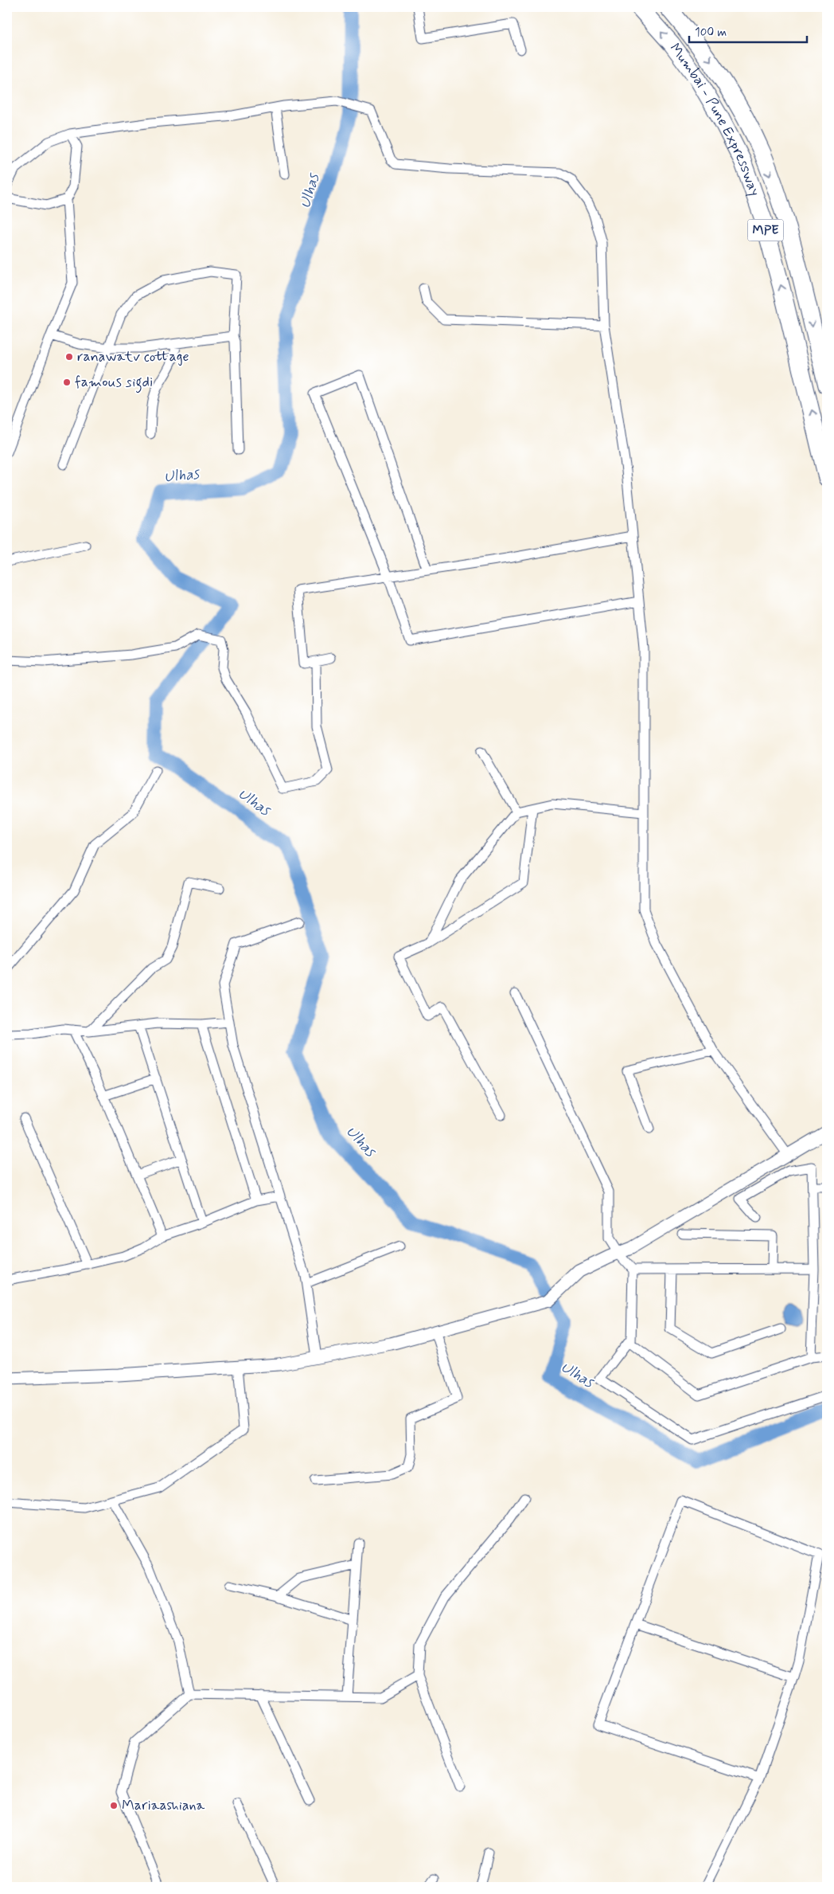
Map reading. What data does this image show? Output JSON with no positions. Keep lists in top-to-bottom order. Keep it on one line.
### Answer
{"streets":{"highway":["Mumbai - Pune Expressway","MPE"]},"water":["Ulhas"],"places":["ranawatv cottage","famous sigdi","Mariaashiana"],"scale_bar":"100 m"}
